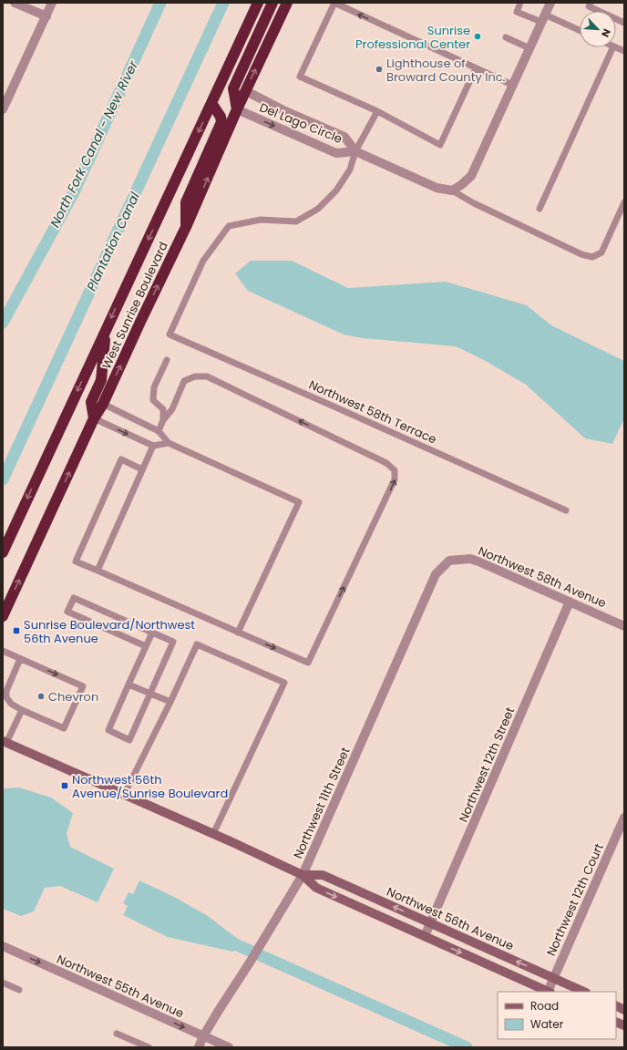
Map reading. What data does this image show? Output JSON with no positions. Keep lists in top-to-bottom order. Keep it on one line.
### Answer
{"streets":{"highway":["West Sunrise Boulevard"],"street":["Del Lago Circle","Northwest 58th Avenue","Northwest 12th Street","Northwest 11th Street","Northwest 12th Court","Northwest 56th Avenue","Northwest 55th Avenue"],"lane":["Northwest 58th Terrace"]},"crossings":[["Del Lago Circle","West Sunrise Boulevard"],["Del Lago Circle","Northwest 58th Terrace"],["Northwest 58th Avenue","Northwest 12th Street"],["Northwest 58th Avenue","Northwest 11th Street"],["Northwest 12th Street","Northwest 56th Avenue"],["Northwest 11th Street","Northwest 56th Avenue"],["Northwest 11th Street","Northwest 55th Avenue"],["Northwest 12th Court","Northwest 56th Avenue"]],"one_way":["Northwest 55th Avenue"],"water":["North Fork Canal - New River","Plantation Canal"],"places":{"other":["Sunrise Professional Center","Lighthouse of Broward County Inc.","Chevron"],"transit":["Sunrise Boulevard/Northwest 56th Avenue","Northwest 56th Avenue/Sunrise Boulevard"]},"legend":["Road","Water"],"north":"bottom right"}
